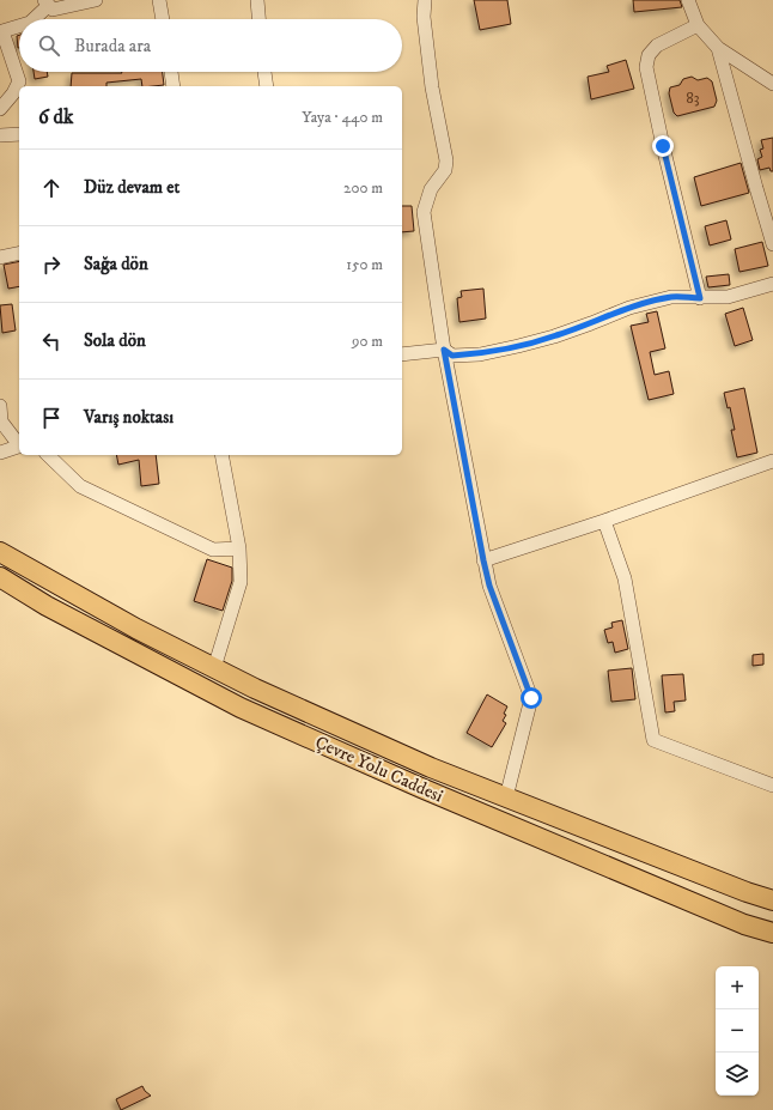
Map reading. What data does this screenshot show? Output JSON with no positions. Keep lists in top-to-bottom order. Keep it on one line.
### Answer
{"streets":{"highway":["Çevre Yolu Caddesi"]},"house_numbers":["83"],"page":{"search":"Burada ara","heading":["6 dk","Yaya · 440 m"],"list":[["Düz devam et","200 m"],["Sağa dön","150 m"],["Sola dön","90 m"],"Varış noktası"],"map_buttons":["+","−"]}}
